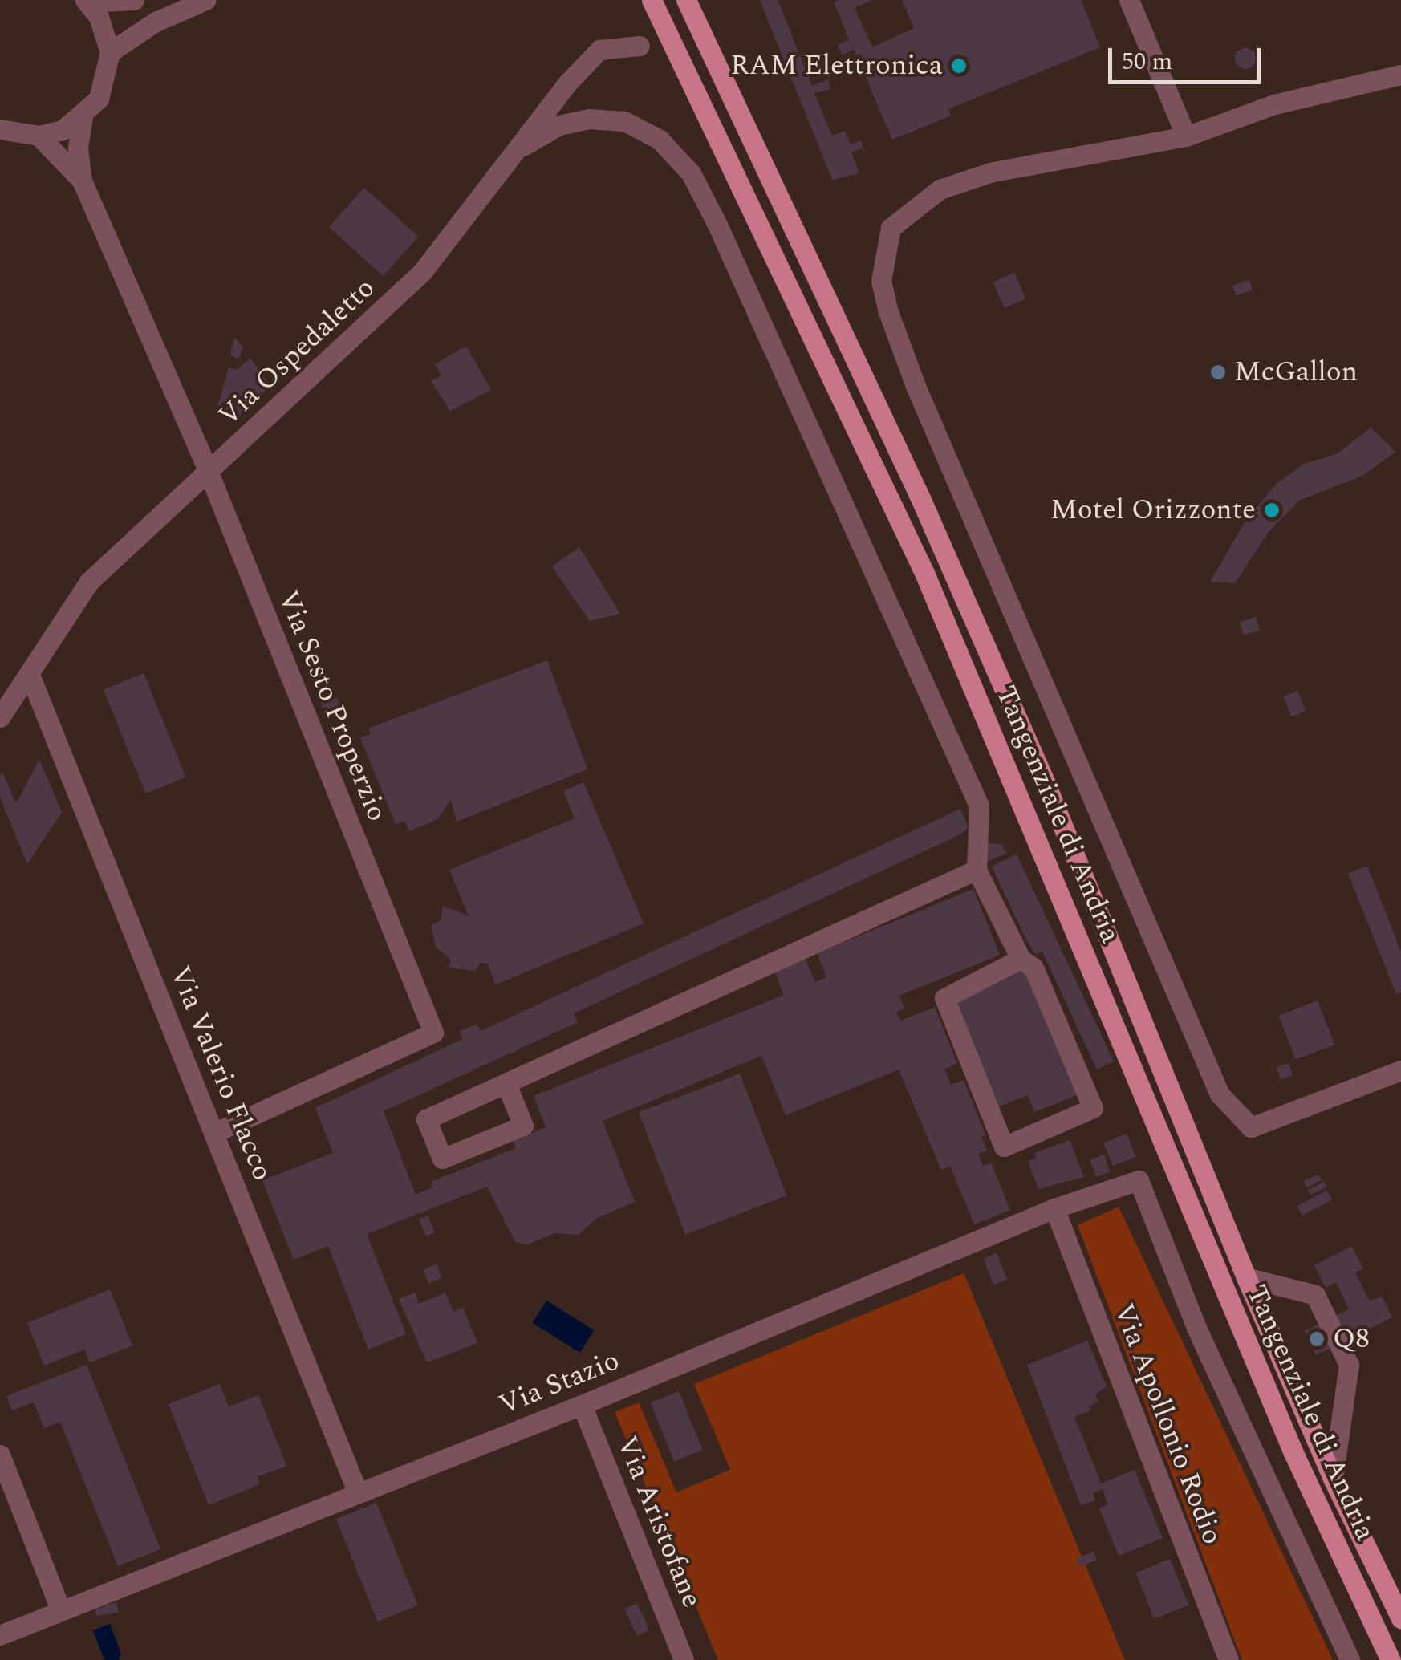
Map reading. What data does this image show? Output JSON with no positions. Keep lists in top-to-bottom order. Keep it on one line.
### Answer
{"streets":{"main road":["Tangenziale di Andria"],"street":["Via Ospedaletto","Via Sesto Properzio","Via Valerio Flacco","Via Stazio","Via Apollonio Rodio","Via Aristofane"]},"crossings":[["Via Ospedaletto","Via Sesto Properzio"],["Via Ospedaletto","Via Valerio Flacco"],["Via Sesto Properzio","Via Valerio Flacco"],["Via Valerio Flacco","Via Stazio"],["Via Stazio","Via Apollonio Rodio"],["Via Stazio","Via Aristofane"]],"places":["RAM Elettronica","McGallon","Motel Orizzonte","Q8"],"scale_bar":"50 m"}
